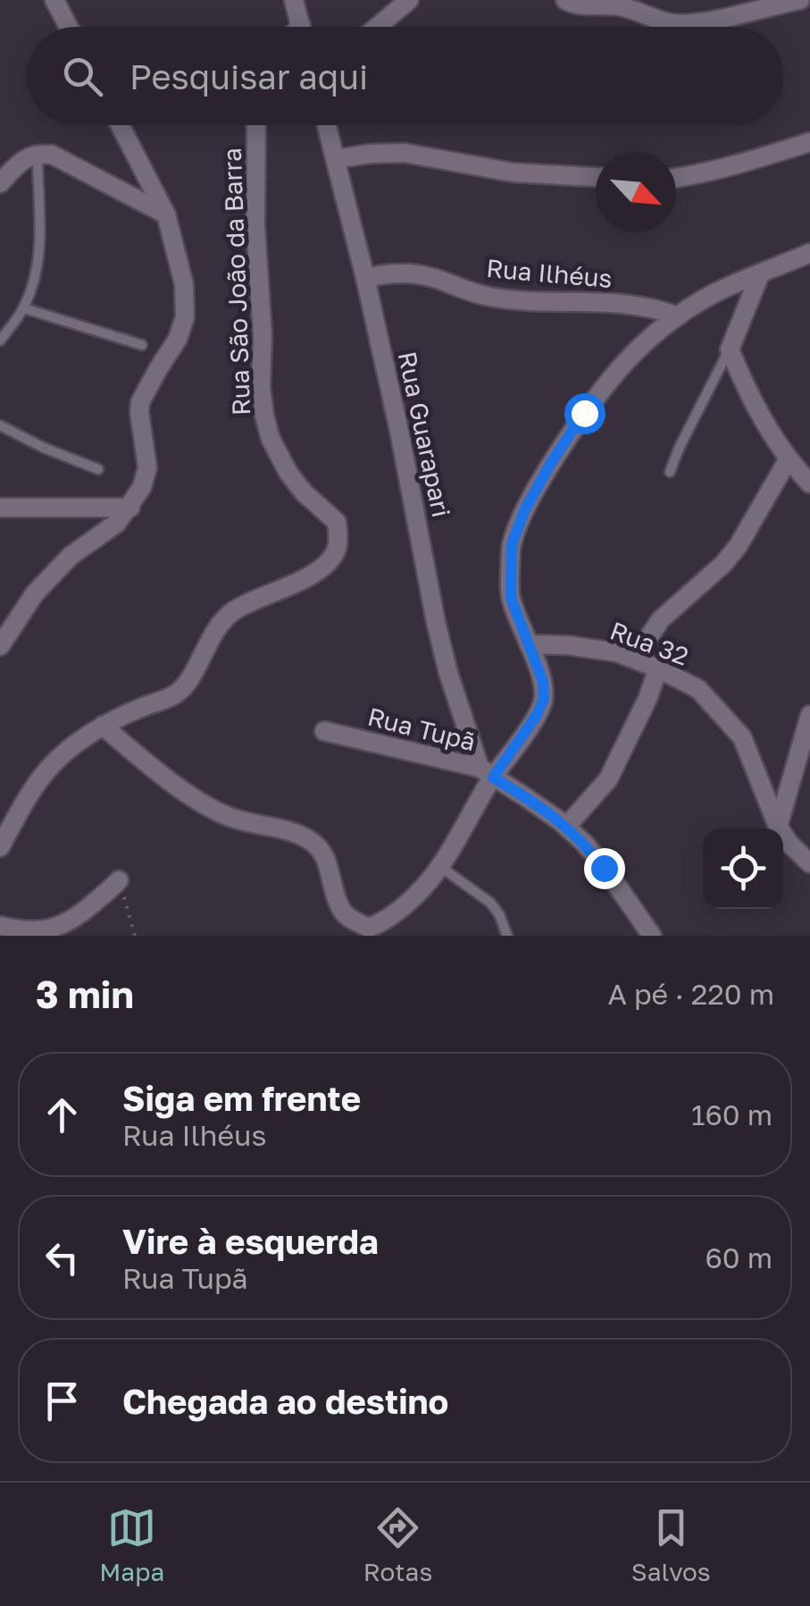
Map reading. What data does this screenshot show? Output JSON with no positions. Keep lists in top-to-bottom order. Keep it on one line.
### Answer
{"streets":{"street":["Rua Ilhéus","Rua São João da Barra","Rua Guarapari","Rua 32","Rua Tupã"]},"crossings":[["Rua Ilhéus","Rua Guarapari"],["Rua Guarapari","Rua Tupã"]],"north":"bottom right","page":{"search":"Pesquisar aqui","heading":["3 min","A pé · 220 m"],"list":[["Siga em frente","Rua Ilhéus","160 m"],["Vire à esquerda","Rua Tupã","60 m"],"Chegada ao destino"],"nav":["Mapa","Rotas","Salvos"]}}
